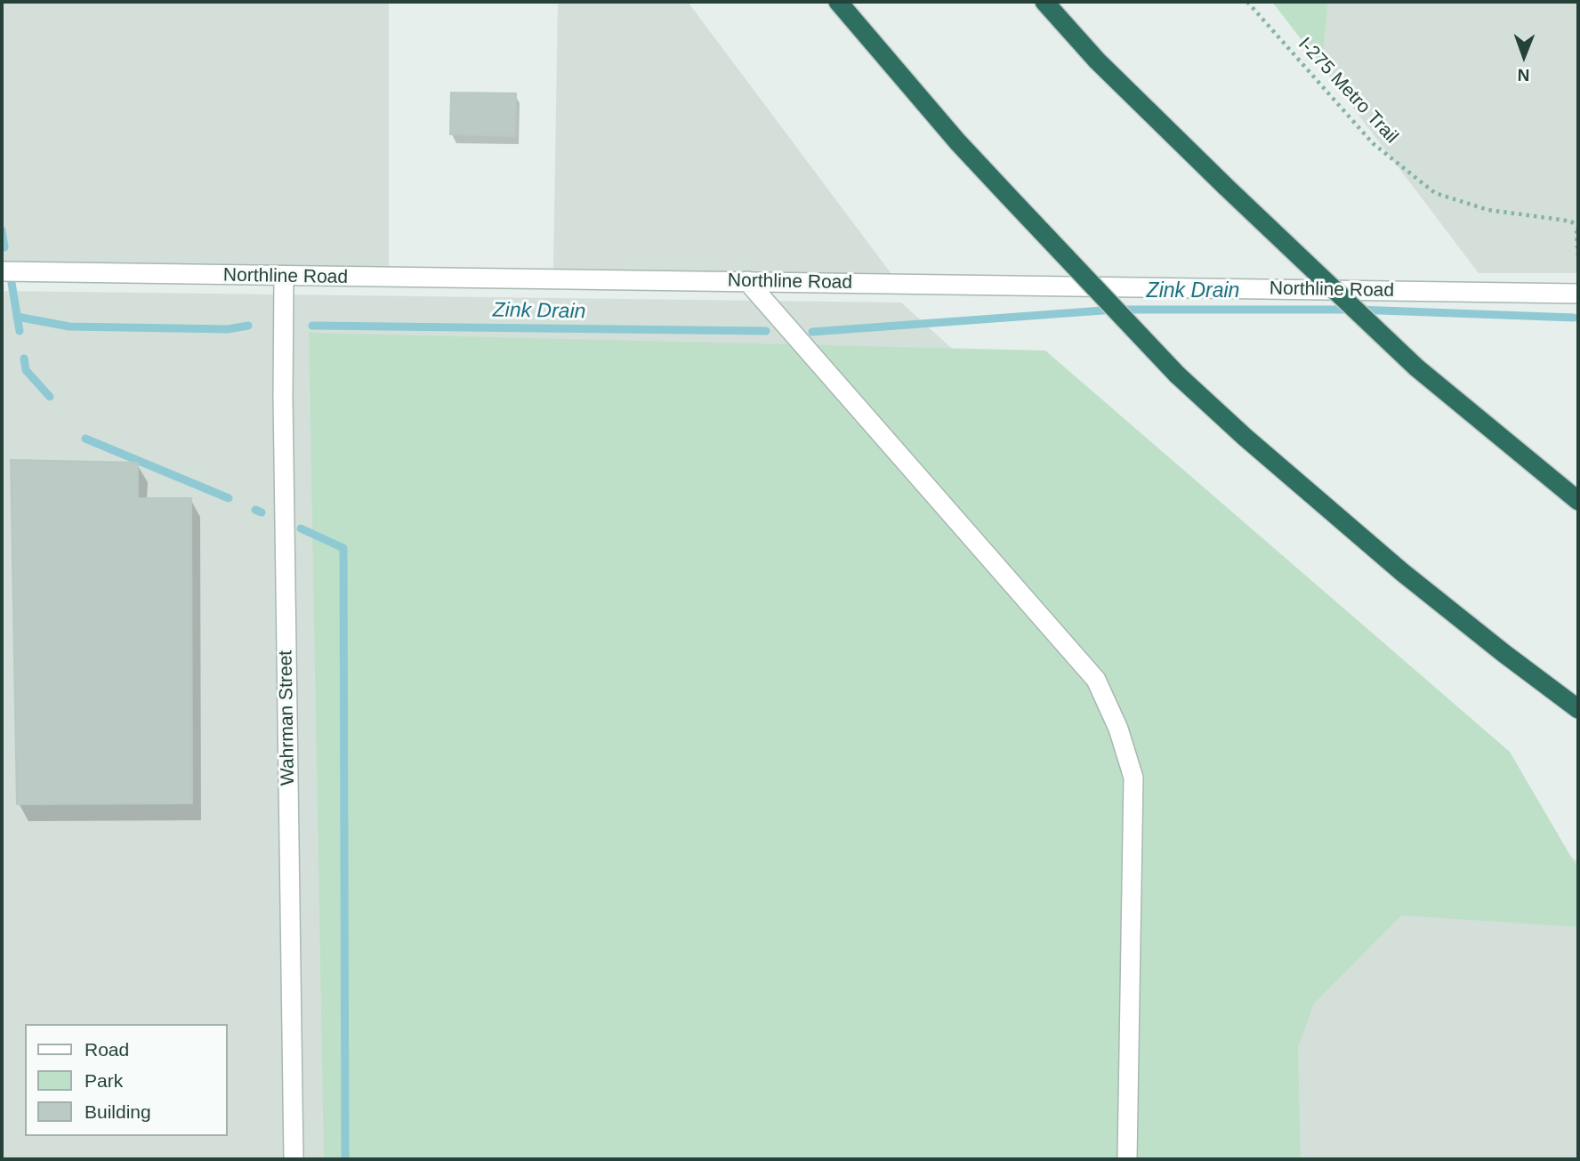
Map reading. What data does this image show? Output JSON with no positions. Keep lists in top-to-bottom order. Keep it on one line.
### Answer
{"streets":{"street":["Northline Road","Wahrman Street"],"path":["I-275 Metro Trail"]},"crossings":[["Northline Road","Wahrman Street"]],"water":["Zink Drain"],"legend":["Road","Park","Building"],"north":"bottom"}
